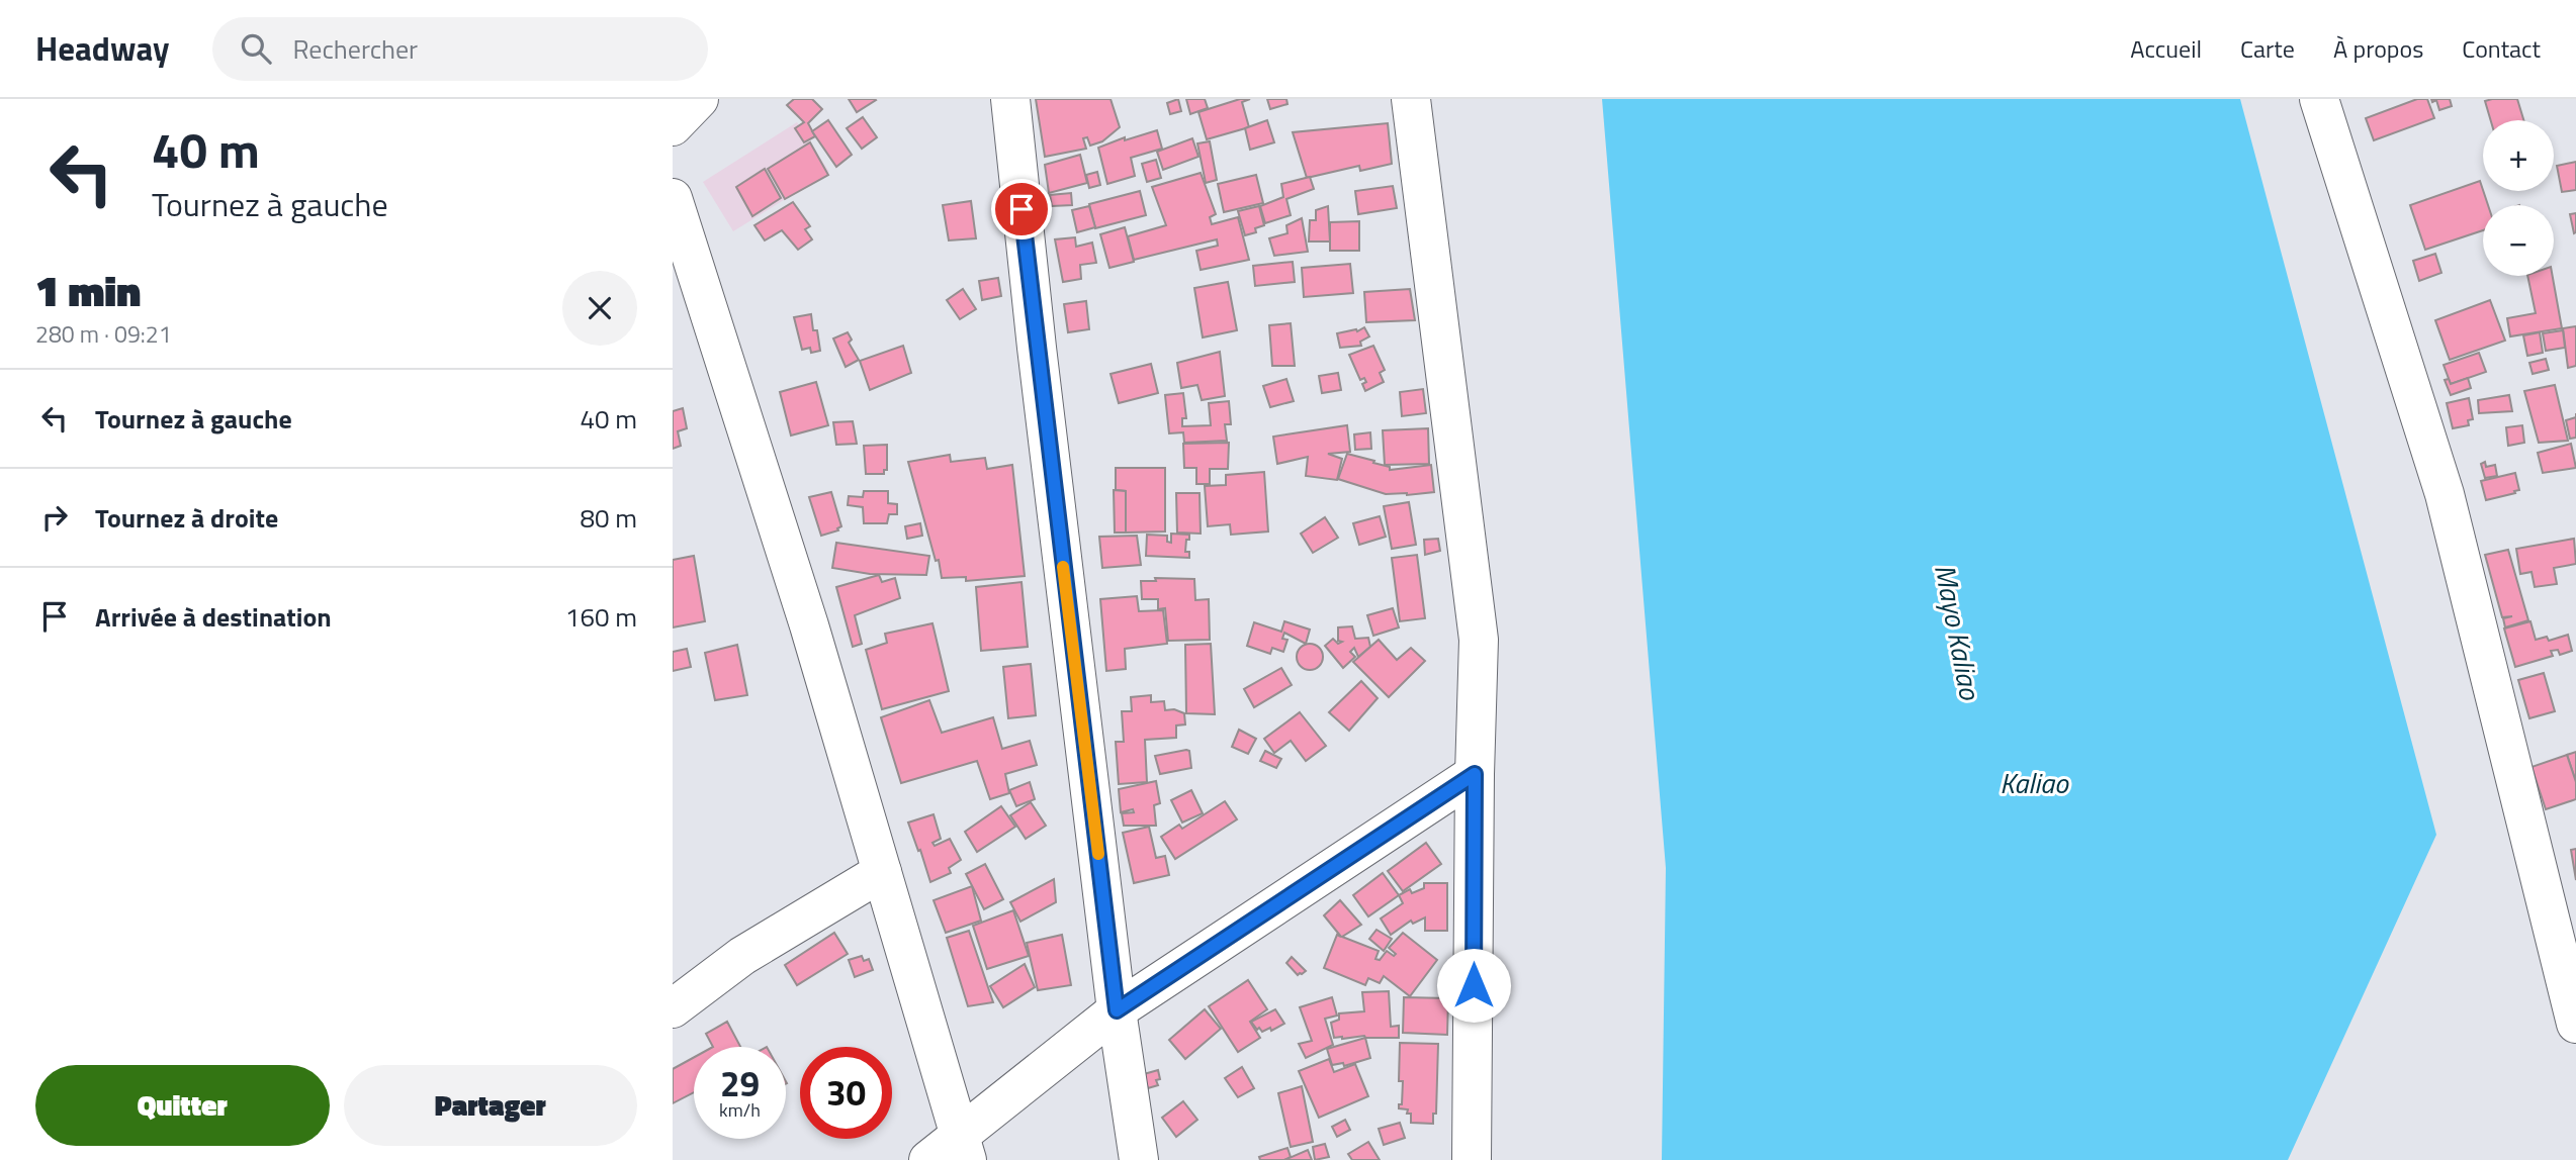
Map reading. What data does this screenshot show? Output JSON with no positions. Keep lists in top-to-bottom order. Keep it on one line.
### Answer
{"water":["Mayo Kaliao","Kaliao"],"page":{"header":"Headway","search":"Rechercher","nav":["Accueil","Carte","À propos","Contact"],"turn":["40 m","Tournez à gauche"],"map_buttons":["+","−"],"heading":["1 min","280 m · 09:21"],"list":[{"name":"Tournez à gauche","value":"40 m"},{"name":"Tournez à droite","value":"80 m"},{"name":"Arrivée à destination","value":"160 m"}],"speed":"29 km/h","limit":"30","buttons":["Quitter","Partager"]}}
